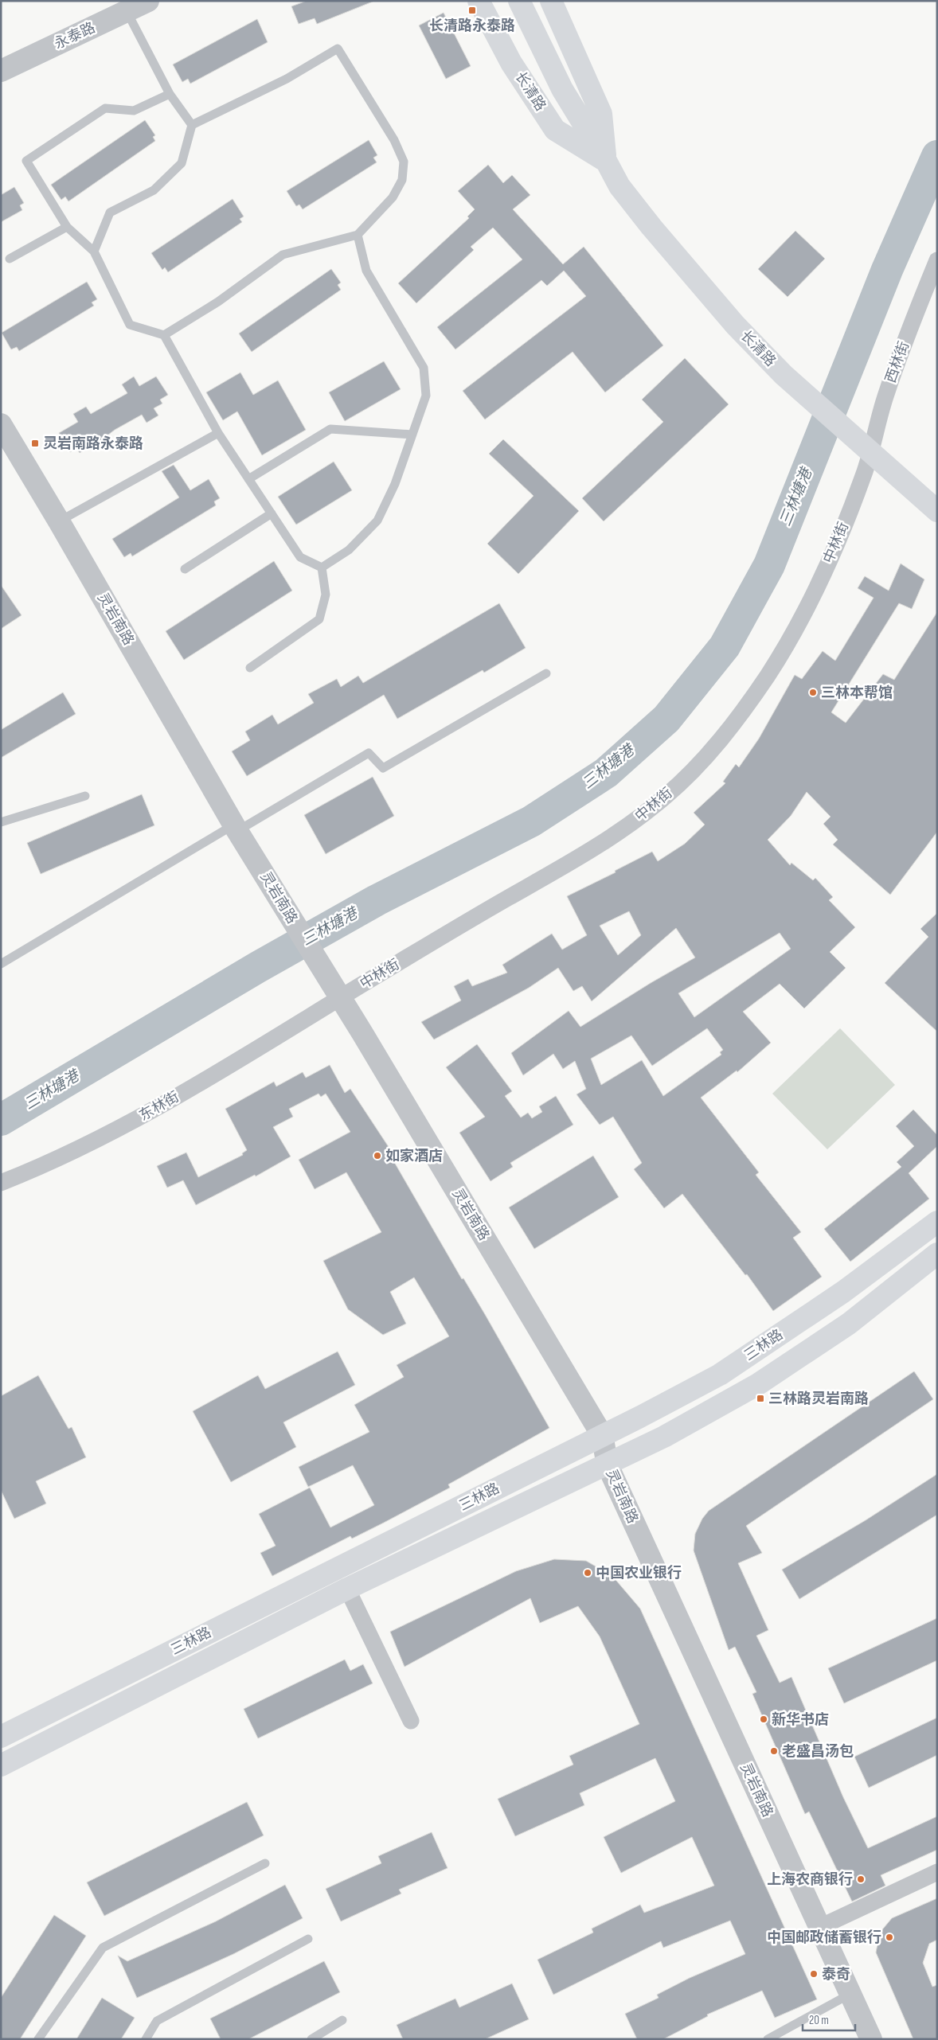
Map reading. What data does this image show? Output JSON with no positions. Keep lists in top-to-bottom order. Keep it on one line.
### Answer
{"streets":{"main road":["长清路","三林路"],"street":["永泰路","西林街","中林街","灵岩南路","东林街"]},"crossings":[["长清路","西林街"],["长清路","中林街"],["西林街","中林街"],["中林街","东林街"],["灵岩南路","三林路"]],"water":["三林塘港"],"places":{"transit":["长清路永泰路","灵岩南路永泰路","三林路灵岩南路"],"other":["三林本帮馆","如家酒店","中国农业银行","新华书店","老盛昌汤包","上海农商银行","中国邮政储蓄银行","泰奇"]},"scale_bar":"20 m"}
